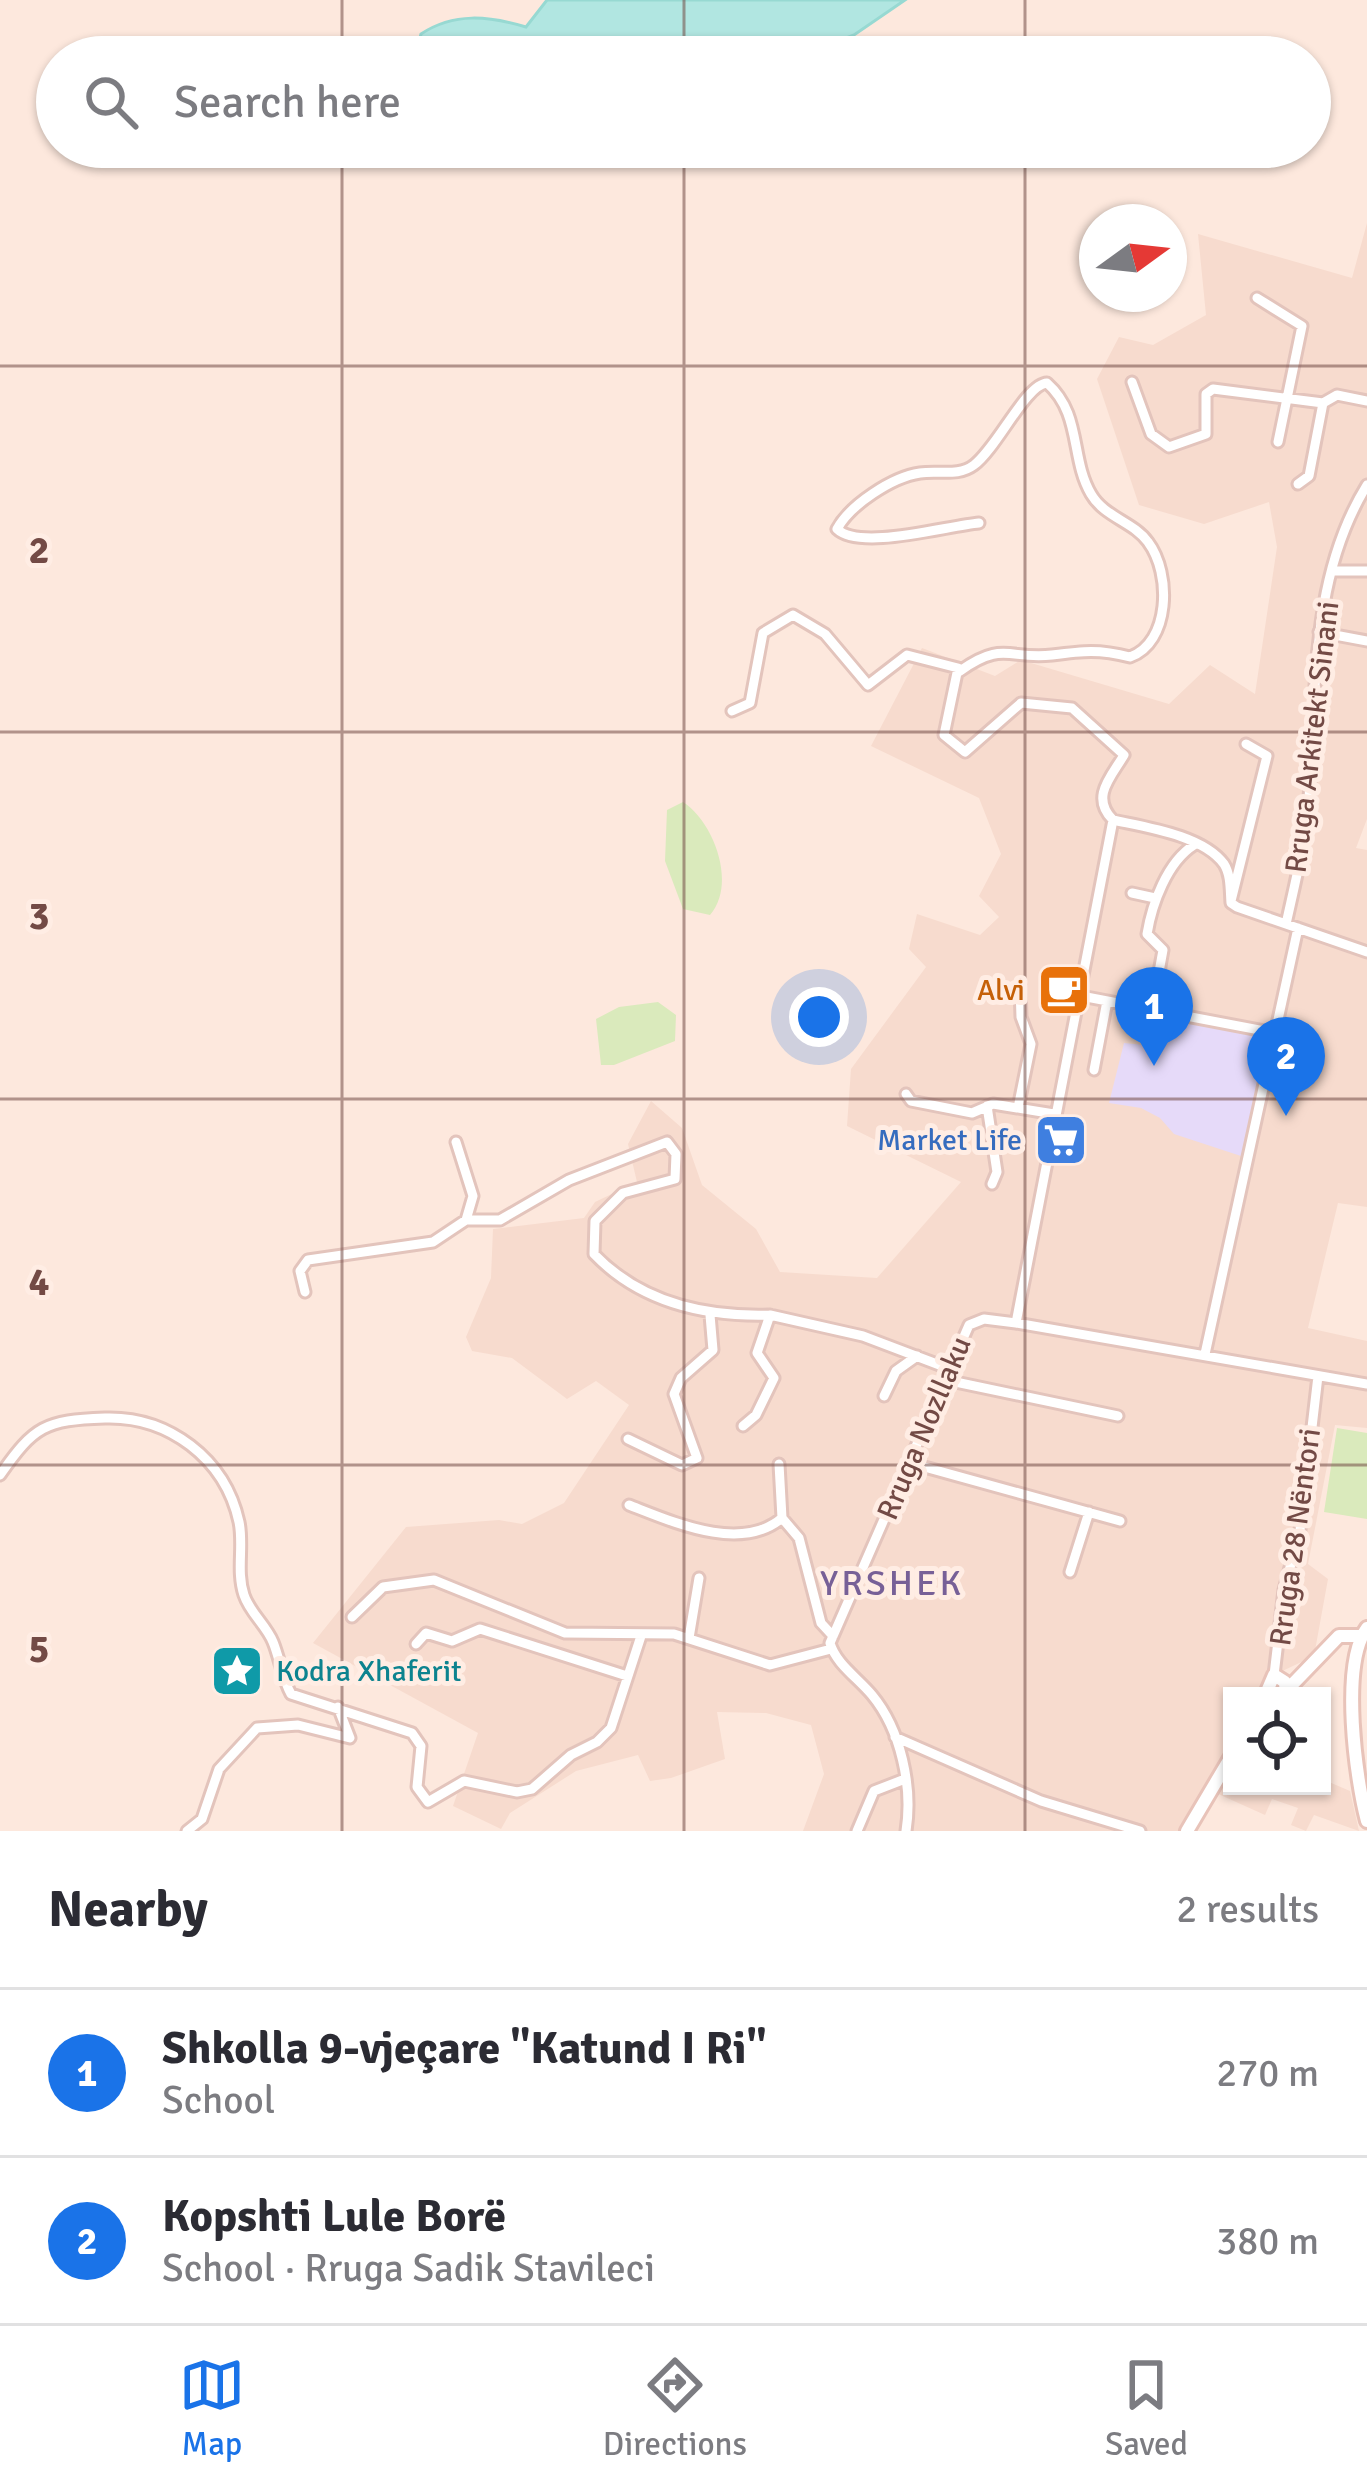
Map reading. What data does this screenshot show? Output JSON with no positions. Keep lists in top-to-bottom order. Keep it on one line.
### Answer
{"streets":{"street":["Rruga Arkitekt Sinani","Rruga Nozllaku","Rruga 28 Nëntori"]},"crossings":[["Rruga Arkitekt Sinani","Rruga Nozllaku"],["Rruga Nozllaku","Rruga 28 Nëntori"]],"districts":["YRSHEK"],"places":{"cafe":["Alvi"],"supermarket":["Market Life"],"place":["Kodra Xhaferit"]},"north":"right","page":{"search":"Search here","pins":["1","2"],"heading":["Nearby","2 results"],"list":[{"mark":"1","name":"Shkolla 9-vjeçare \"Katund I Ri\"","note":"School","value":"270 m"},{"mark":"2","name":"Kopshti Lule Borë","note":"School · Rruga Sadik Stavileci","value":"380 m"}],"nav":["Map","Directions","Saved"]},"grid":{"rows":["2","3","4","5"]}}
